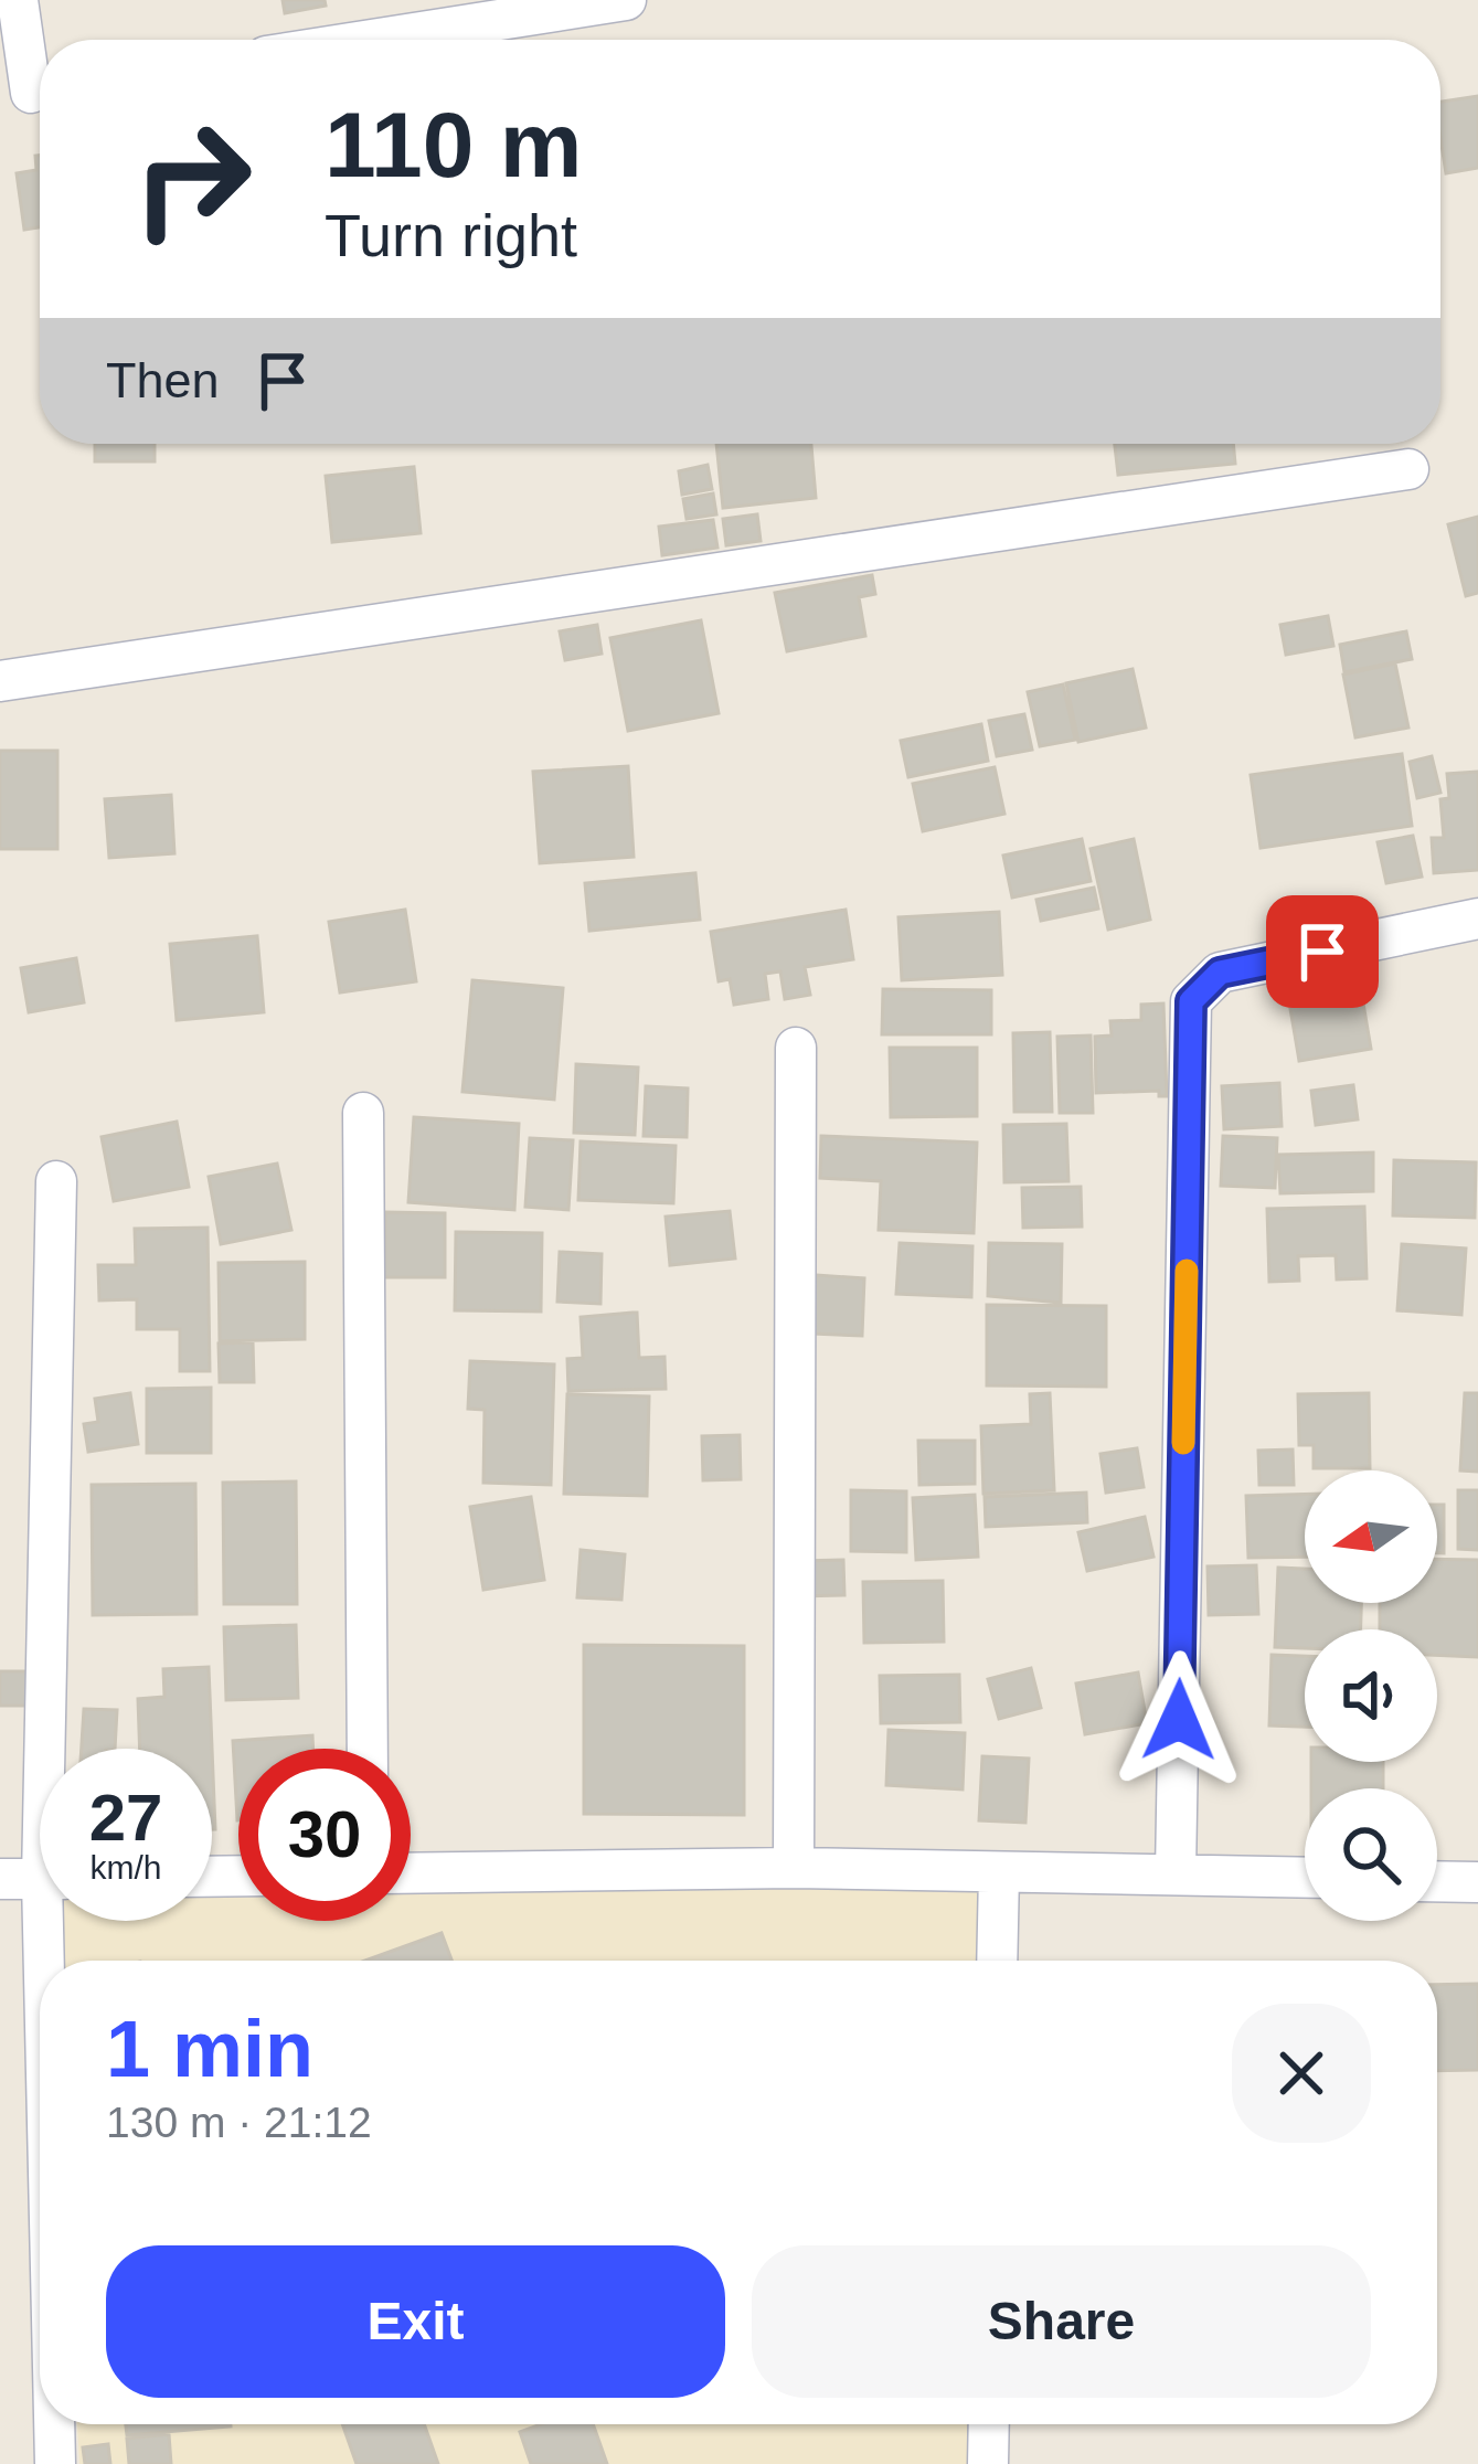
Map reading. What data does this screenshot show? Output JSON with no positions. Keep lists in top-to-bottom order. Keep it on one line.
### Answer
{"north":"left","page":{"turn":["110 m","Turn right"],"then":"Then","speed":"27 km/h","limit":"30","heading":["1 min","130 m · 21:12"],"buttons":["Exit","Share"]}}
